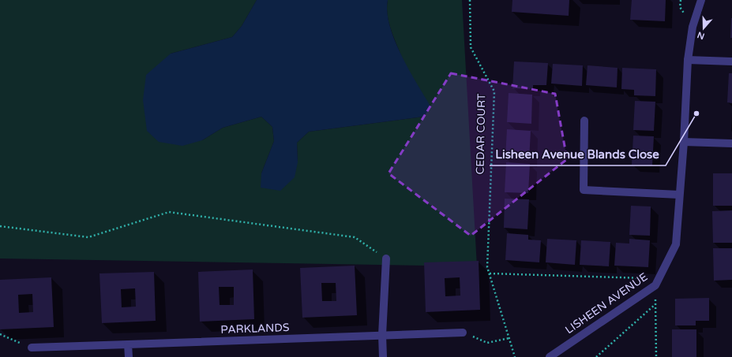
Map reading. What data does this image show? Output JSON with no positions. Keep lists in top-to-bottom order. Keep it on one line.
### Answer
{"streets":{"street":["LISHEEN AVENUE","PARKLANDS"],"path":["CEDAR COURT"]},"places":["Lisheen Avenue Blands Close"],"north":"bottom"}
